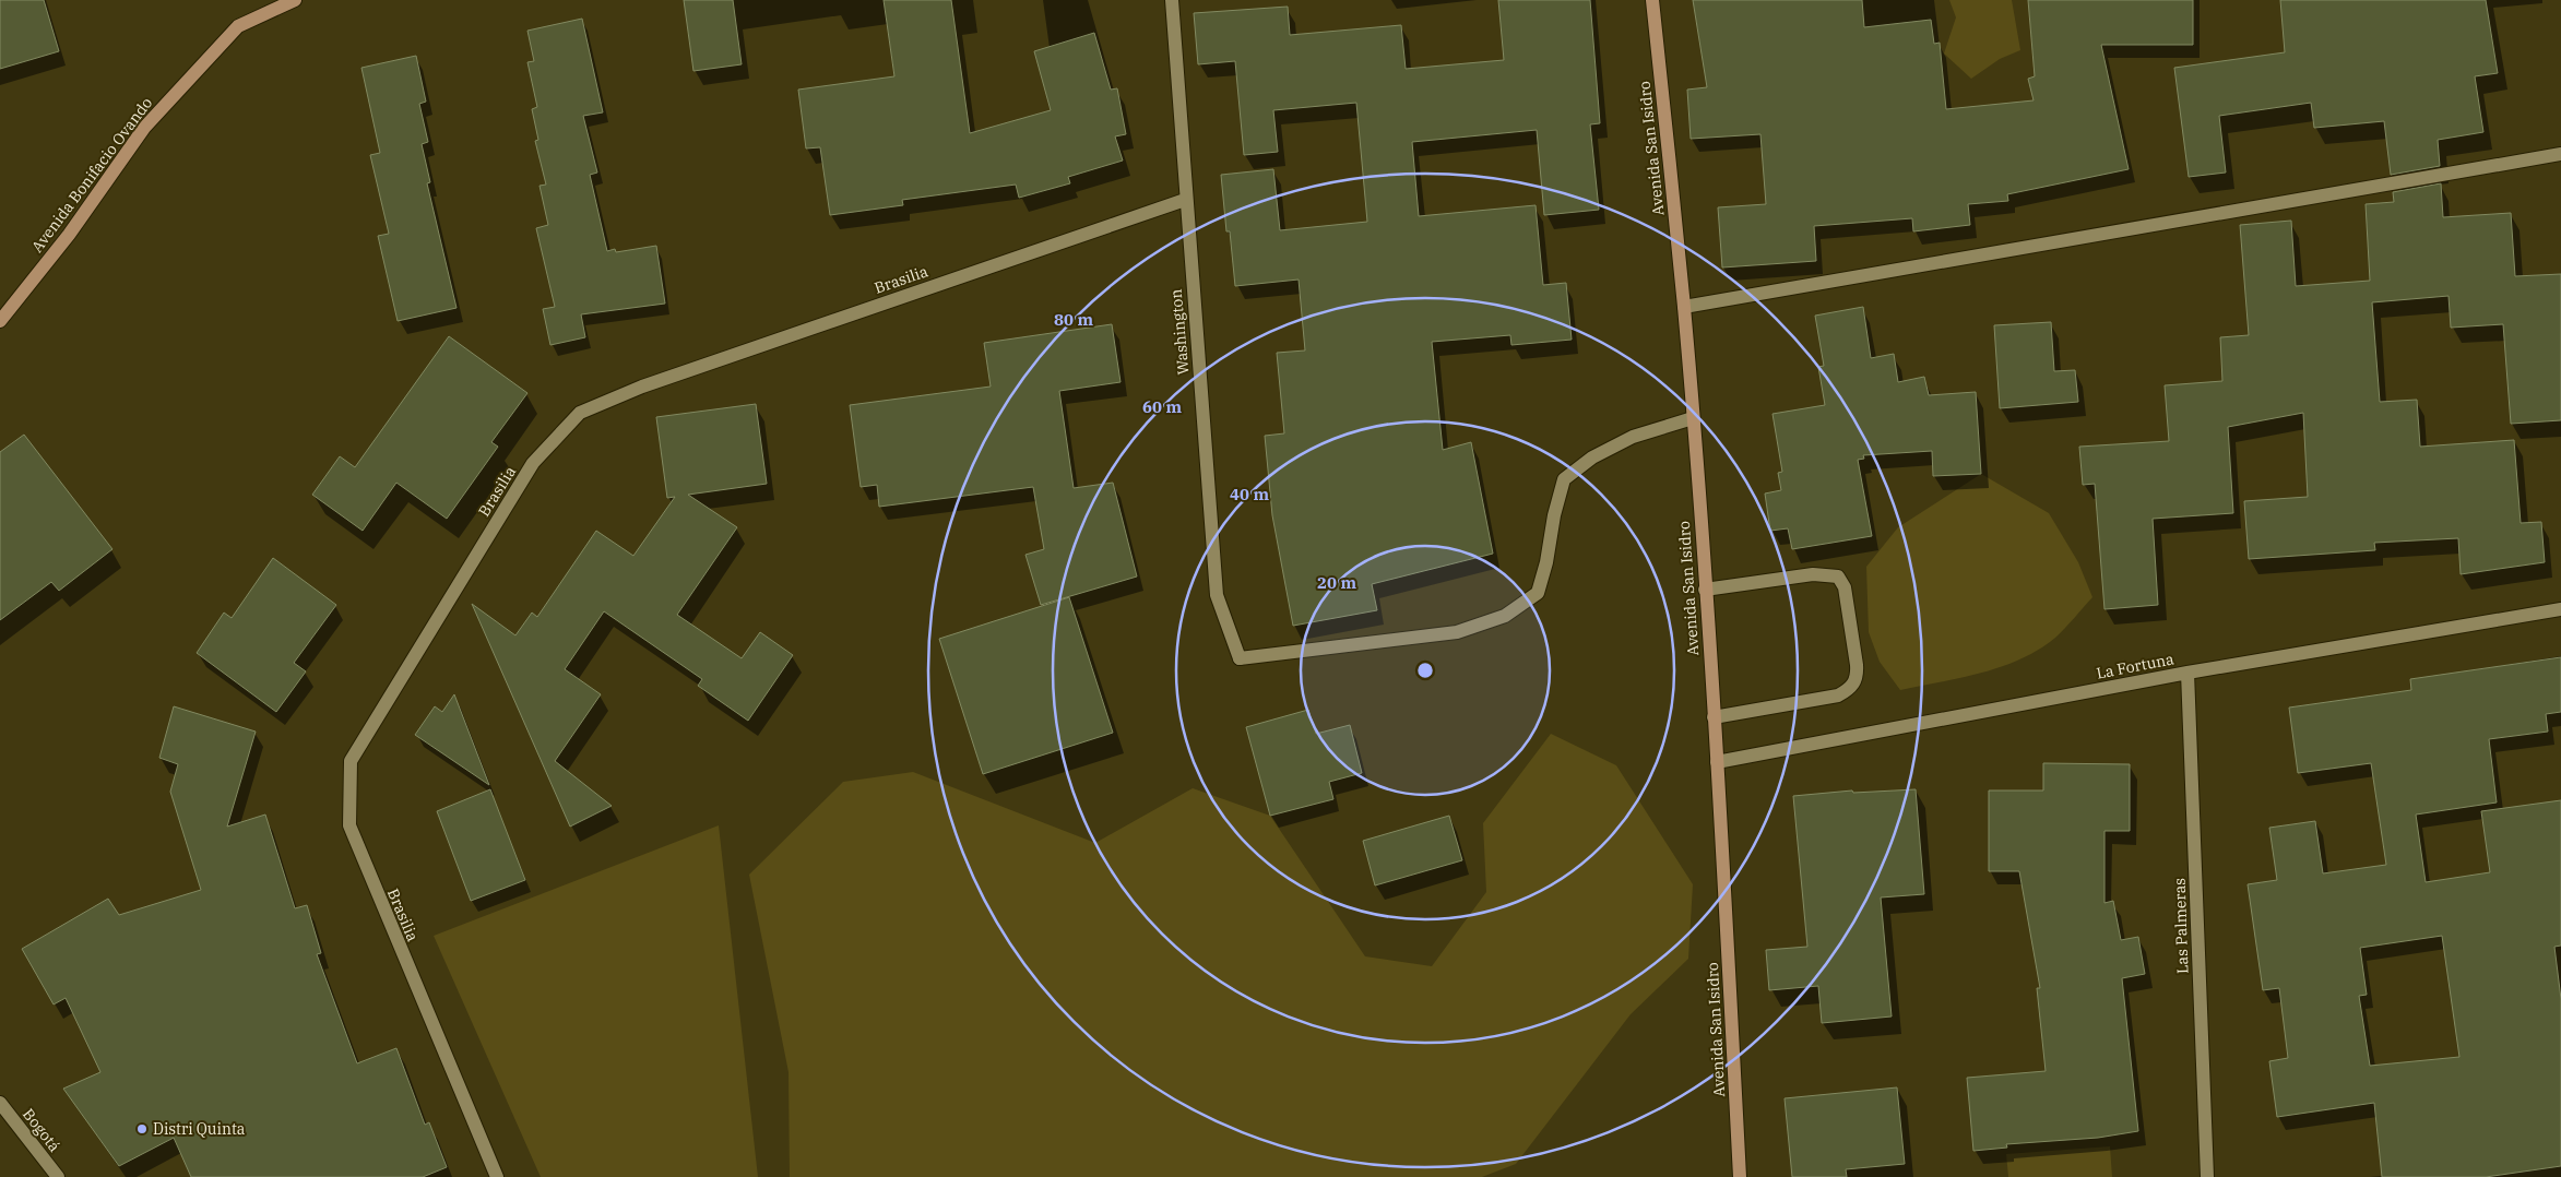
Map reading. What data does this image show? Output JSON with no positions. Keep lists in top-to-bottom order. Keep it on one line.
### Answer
{"streets":{"main road":["Avenida San Isidro","Avenida Bonifacio Ovando"],"street":["Brasilia","Washington","La Fortuna","Las Palmeras","Bogotá"]},"crossings":[["Avenida San Isidro","Washington"],["Avenida San Isidro","La Fortuna"],["Brasilia","Washington"],["La Fortuna","Las Palmeras"]],"places":["Distri Quinta"],"rings":["80 m","60 m","40 m","20 m"]}
